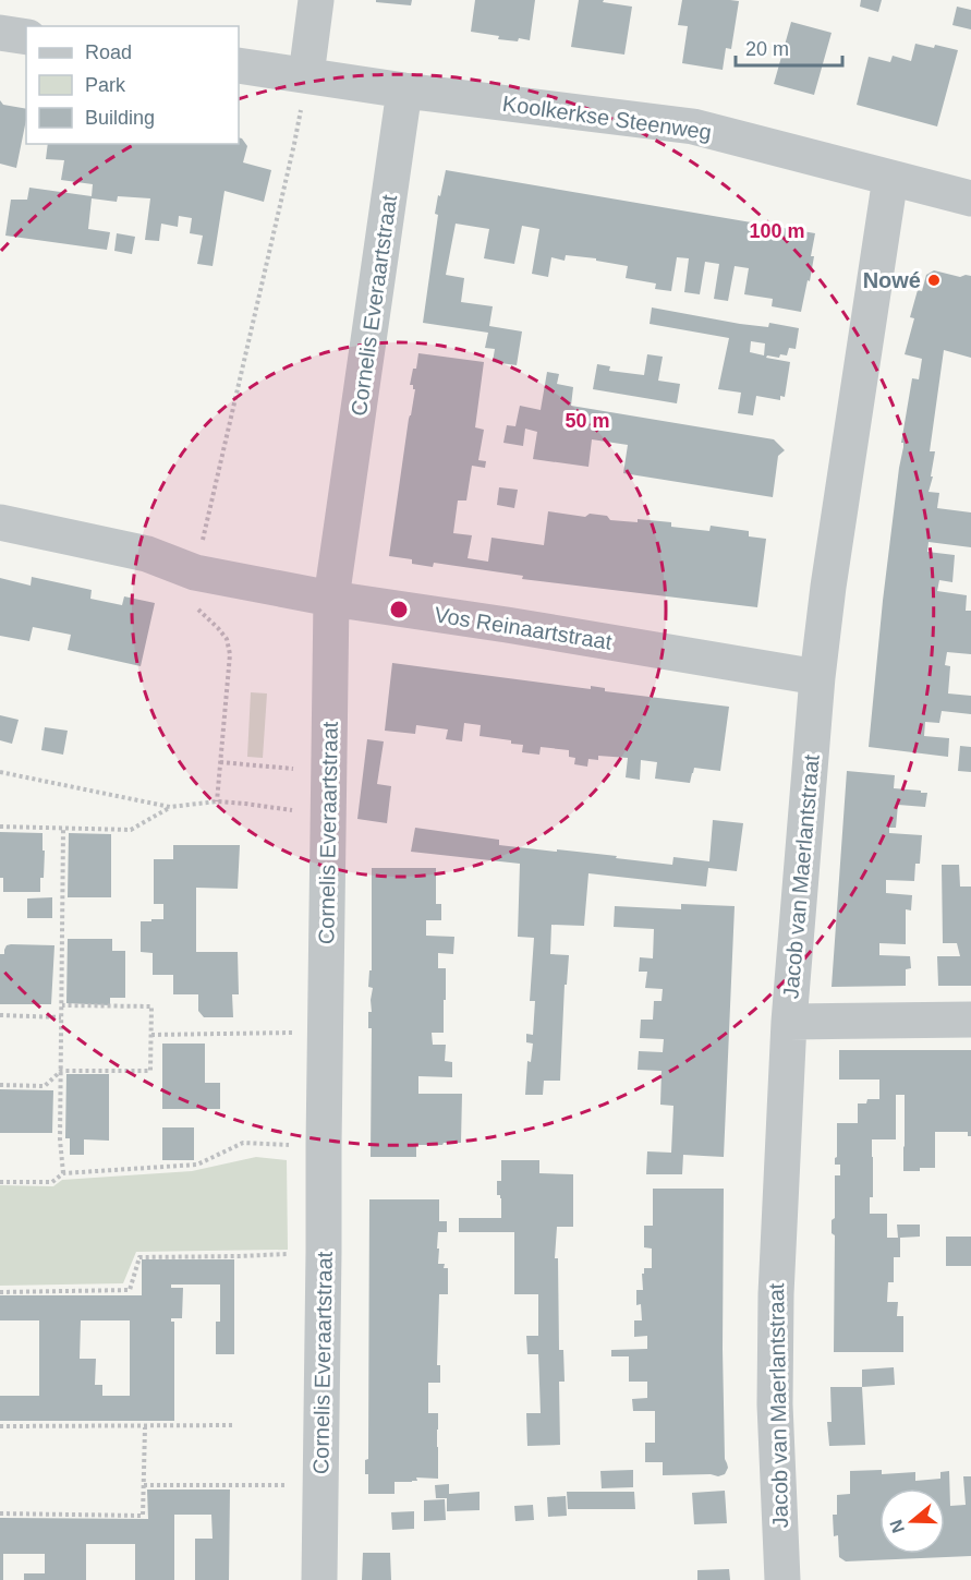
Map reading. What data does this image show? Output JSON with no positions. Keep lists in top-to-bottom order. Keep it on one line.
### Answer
{"streets":{"street":["Koolkerkse Steenweg","Cornelis Everaartstraat","Vos Reinaartstraat","Jacob van Maerlantstraat"]},"crossings":[["Koolkerkse Steenweg","Cornelis Everaartstraat"],["Koolkerkse Steenweg","Jacob van Maerlantstraat"],["Cornelis Everaartstraat","Vos Reinaartstraat"],["Vos Reinaartstraat","Jacob van Maerlantstraat"]],"places":["Nowé"],"legend":["Road","Park","Building"],"scale_bar":"20 m","north":"left","rings":["100 m","50 m"]}
